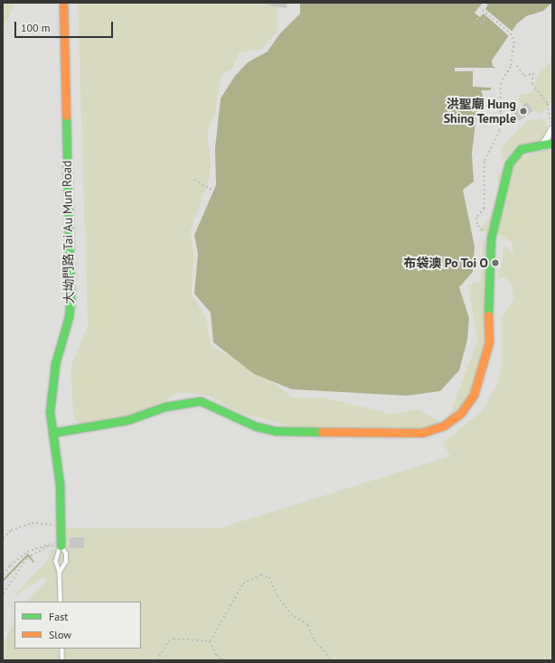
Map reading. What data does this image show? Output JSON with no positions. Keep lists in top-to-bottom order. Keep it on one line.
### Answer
{"streets":{"street":["大坳門路 Tai Au Mun Road"]},"places":["洪聖廟 Hung Shing Temple","布袋澳 Po Toi O"],"legend":["Fast","Slow"],"scale_bar":"100 m"}
